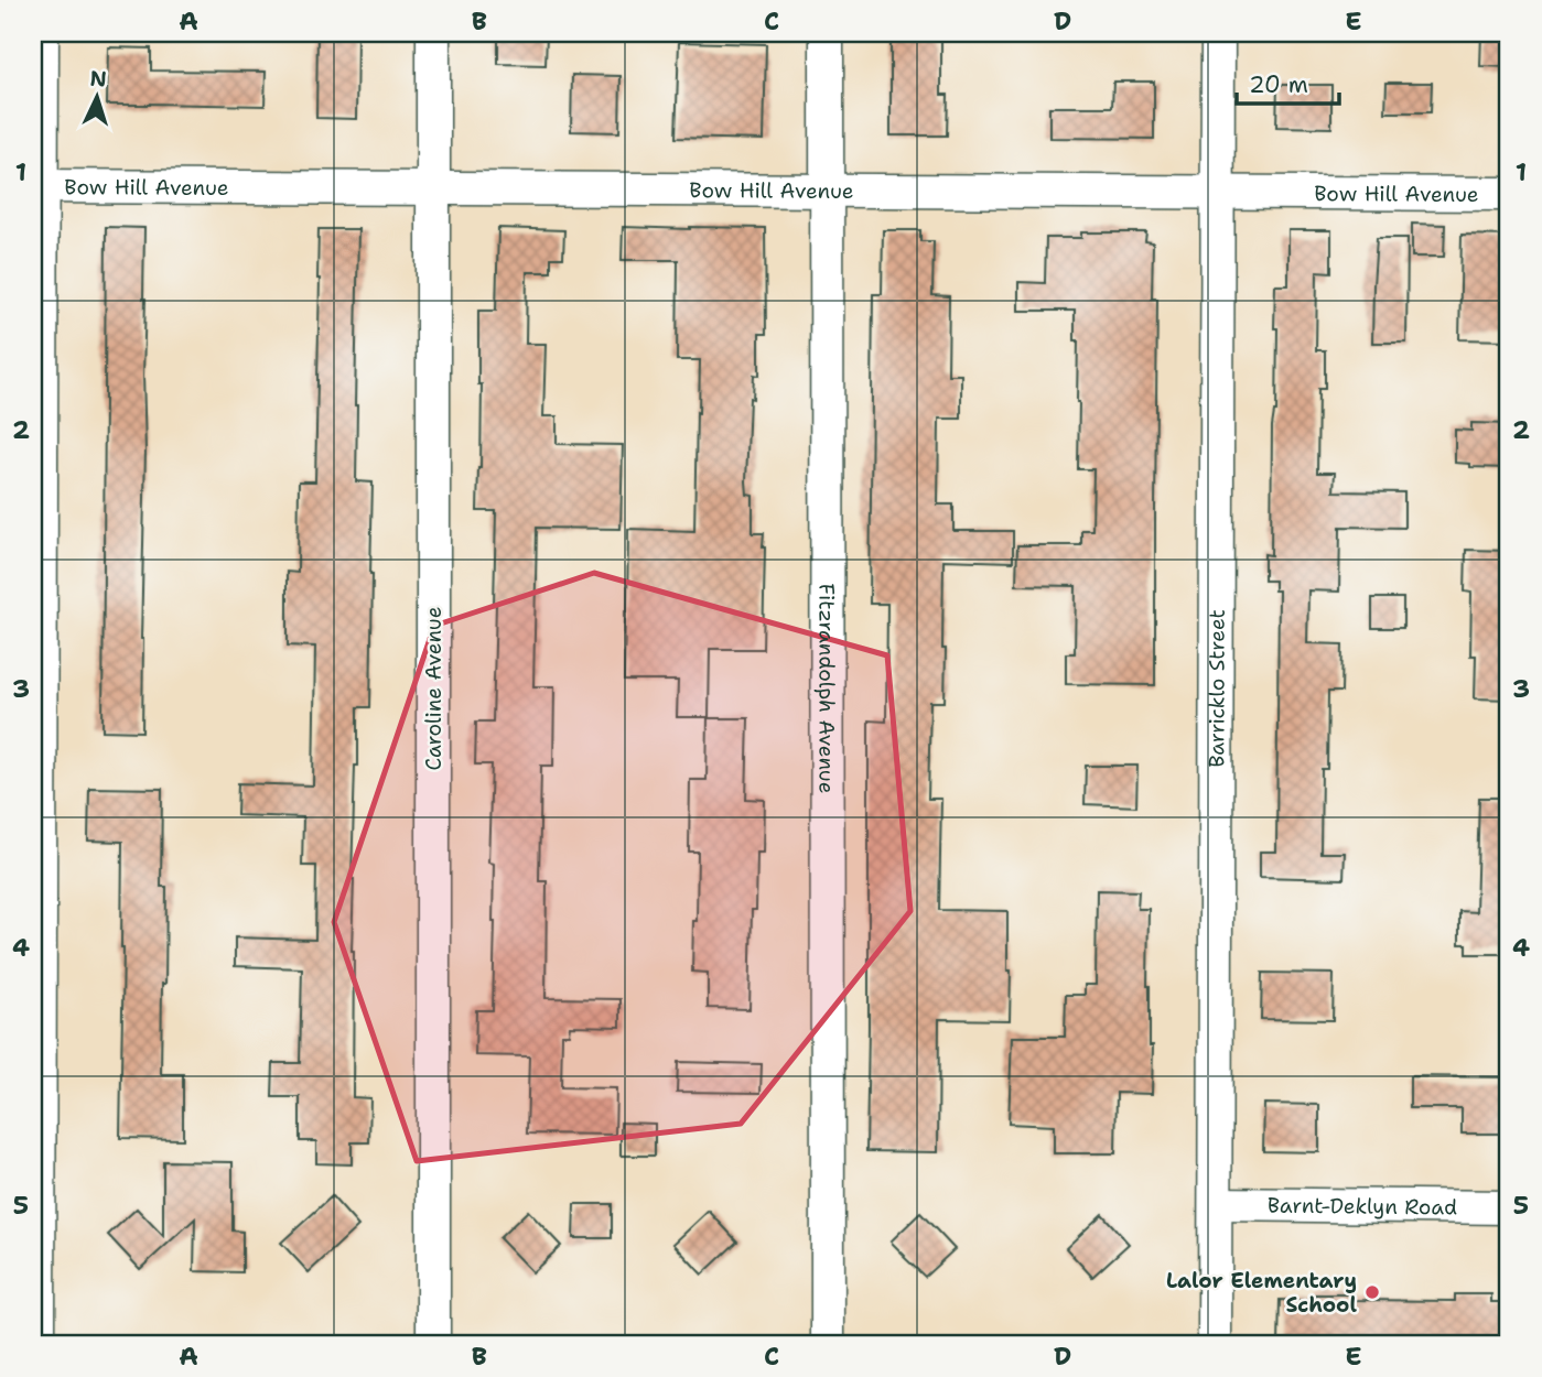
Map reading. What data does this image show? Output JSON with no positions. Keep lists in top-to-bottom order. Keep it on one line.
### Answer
{"streets":{"street":["Bow Hill Avenue","Caroline Avenue","Fitzrandolph Avenue","Barricklo Street","Barnt-Deklyn Road"]},"crossings":[["Bow Hill Avenue","Caroline Avenue"],["Bow Hill Avenue","Fitzrandolph Avenue"],["Bow Hill Avenue","Barricklo Street"],["Barricklo Street","Barnt-Deklyn Road"]],"places":["Lalor Elementary School"],"scale_bar":"20 m","north":"top","grid":{"columns":["A","B","C","D","E"],"rows":["1","2","3","4","5"]}}
